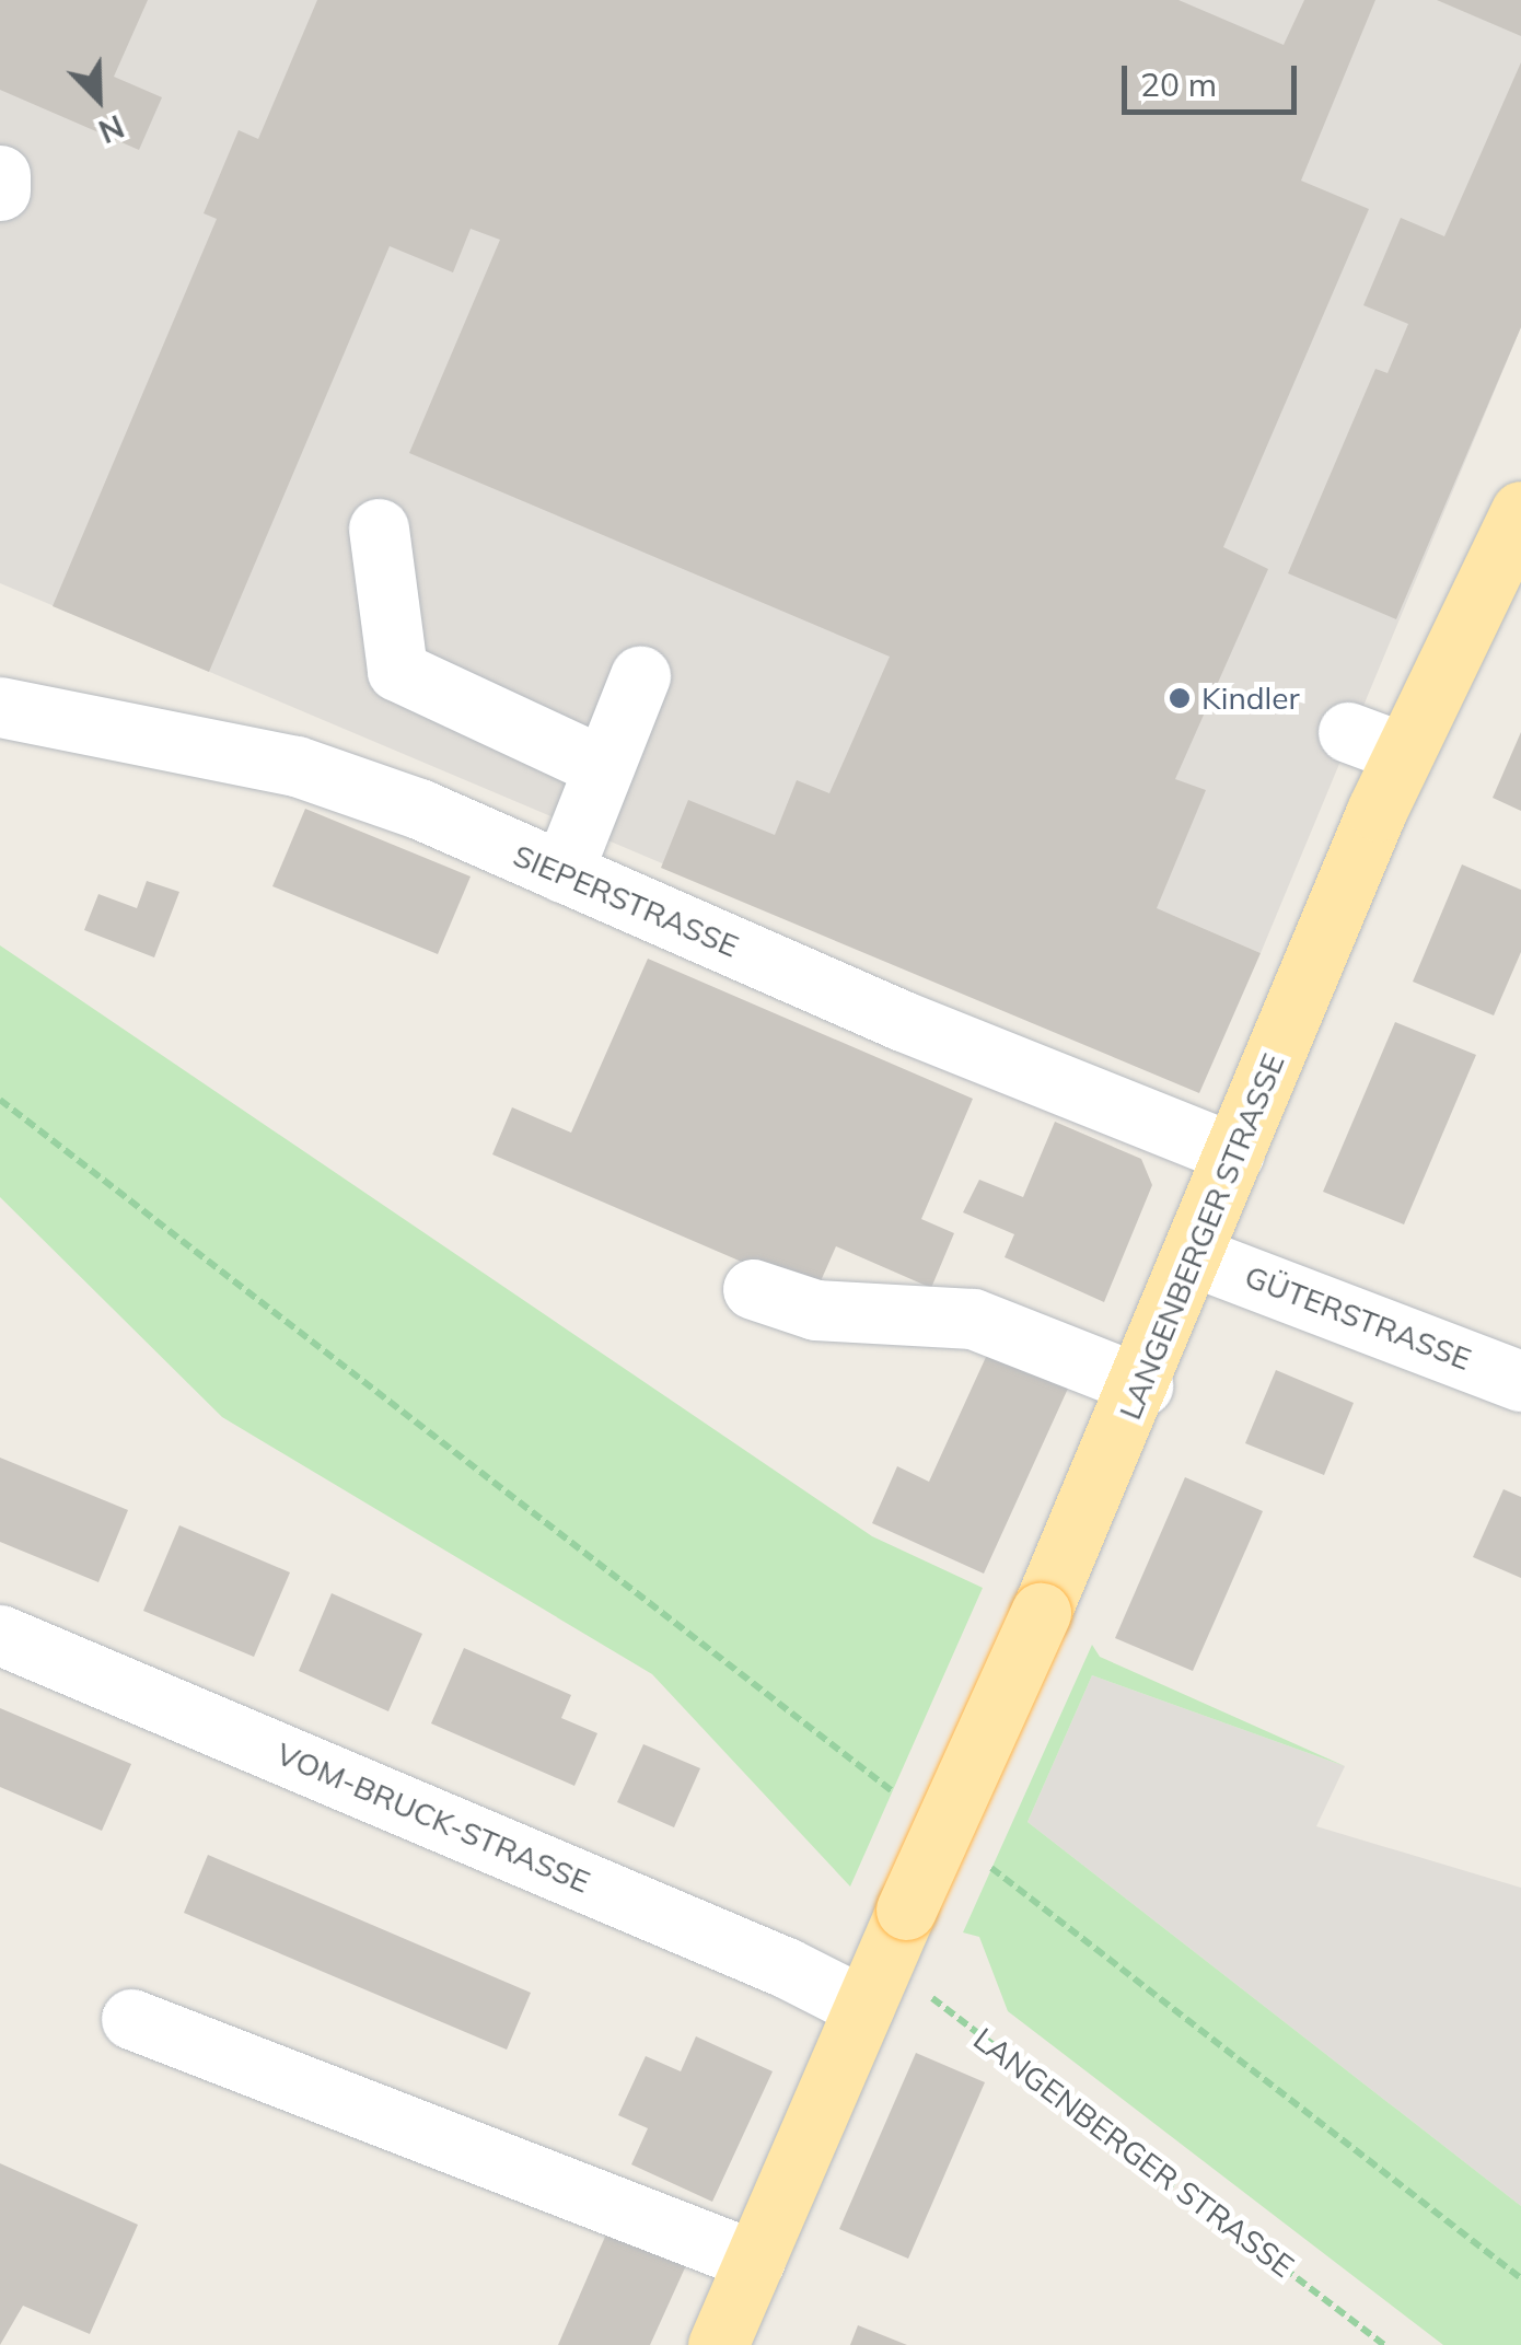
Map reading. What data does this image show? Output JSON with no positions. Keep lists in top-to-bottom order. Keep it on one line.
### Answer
{"streets":{"main road":["LANGENBERGER STRASSE"],"street":["SIEPERSTRASSE","GÜTERSTRASSE","VOM-BRUCK-STRASSE"]},"crossings":[["SIEPERSTRASSE","LANGENBERGER STRASSE"],["LANGENBERGER STRASSE","GÜTERSTRASSE"],["LANGENBERGER STRASSE","VOM-BRUCK-STRASSE"]],"places":["Kindler"],"scale_bar":"20 m","north":"bottom right"}
